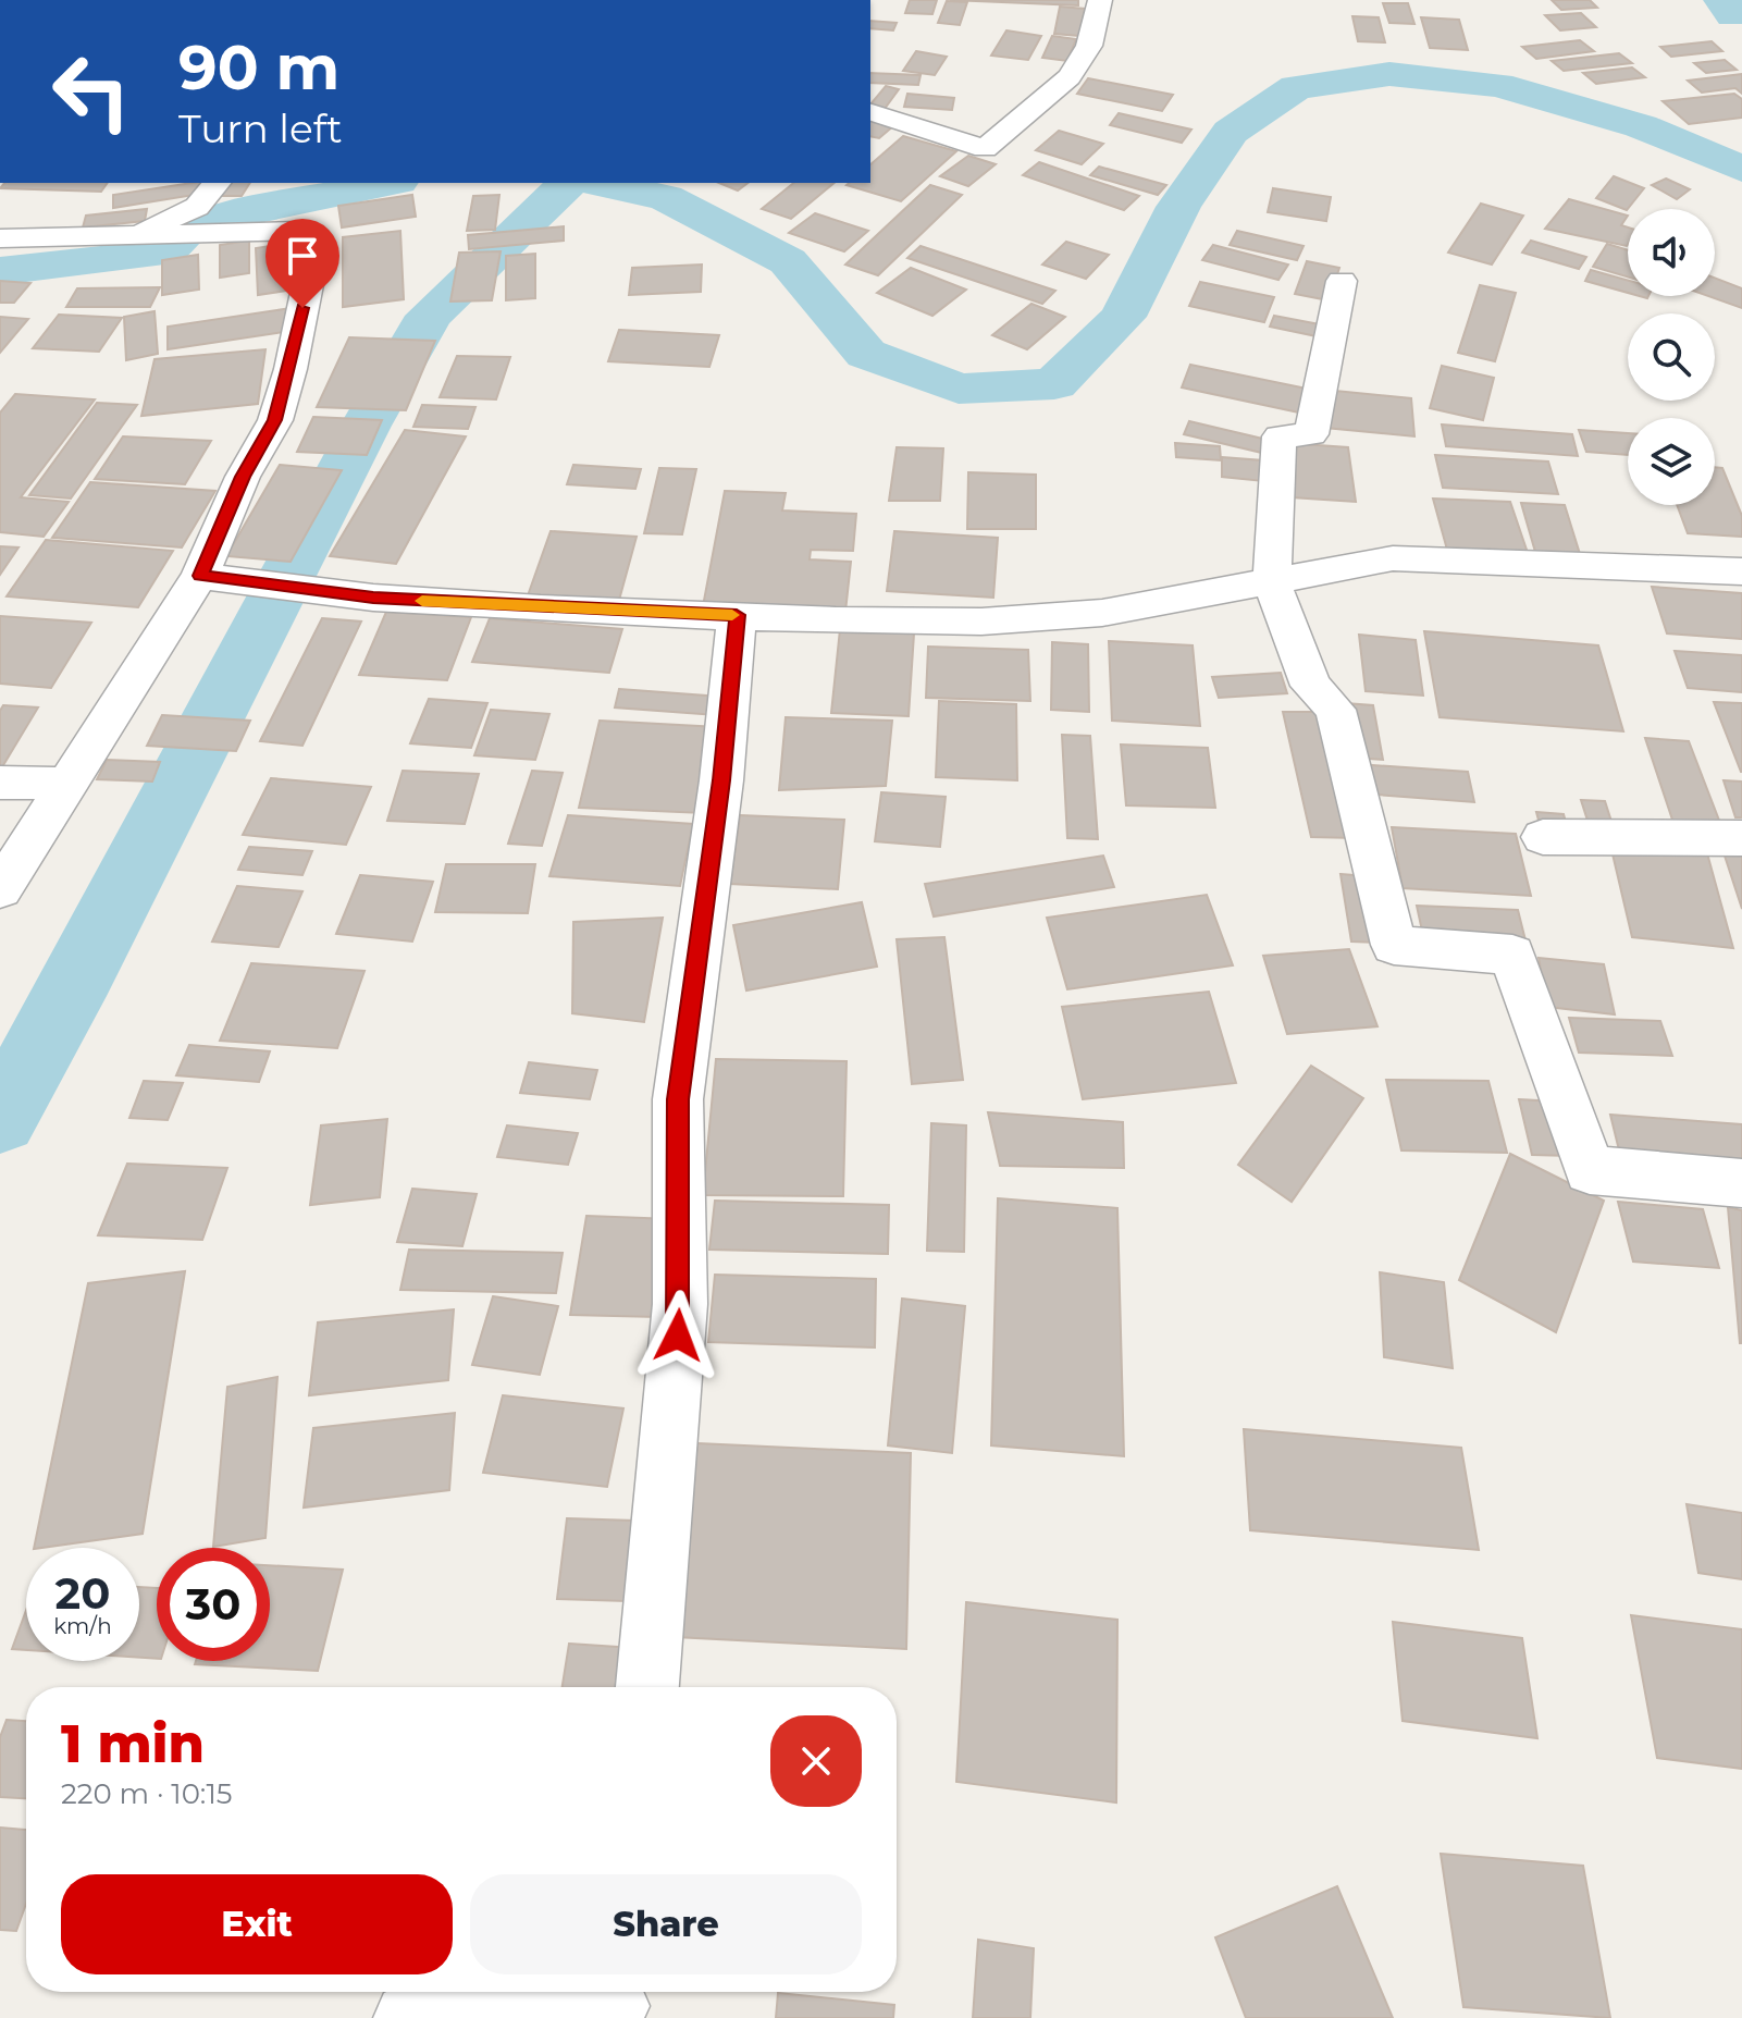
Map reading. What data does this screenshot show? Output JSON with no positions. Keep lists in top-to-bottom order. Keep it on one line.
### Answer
{"page":{"turn":["90 m","Turn left"],"speed":"20 km/h","limit":"30","heading":["1 min","220 m · 10:15"],"buttons":["Exit","Share"]}}
